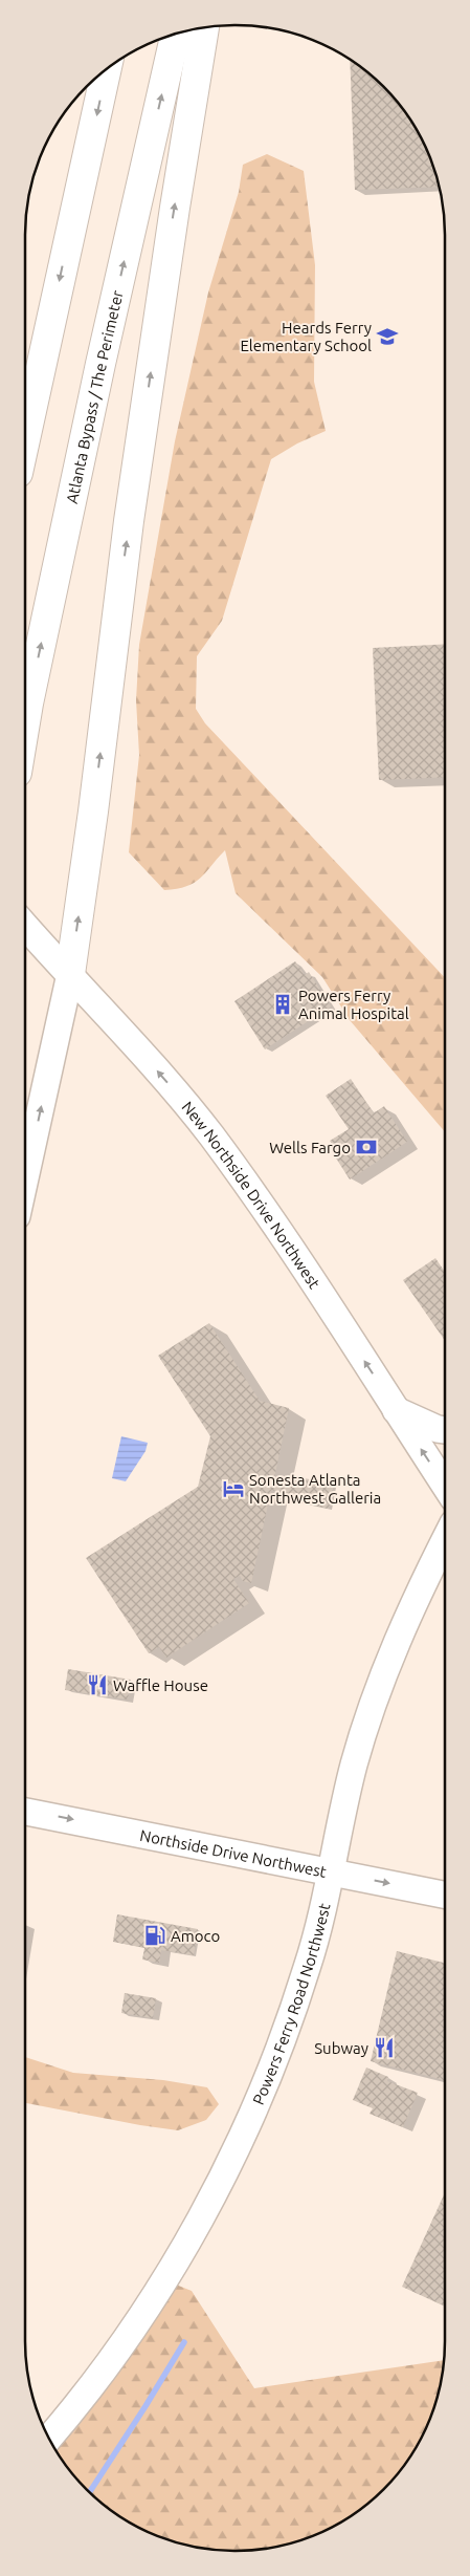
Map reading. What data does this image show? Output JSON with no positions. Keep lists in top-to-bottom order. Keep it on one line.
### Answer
{"streets":{"highway":["Atlanta Bypass / The Perimeter"],"main road":["New Northside Drive Northwest","Northside Drive Northwest","Powers Ferry Road Northwest"]},"crossings":[["Northside Drive Northwest","Powers Ferry Road Northwest"]],"one_way":["New Northside Drive Northwest","Northside Drive Northwest"],"places":{"school or university":["Heards Ferry Elementary School"],"building":["Powers Ferry Animal Hospital"],"bank":["Wells Fargo"],"hotel":["Sonesta Atlanta Northwest Galleria"],"restaurant":["Waffle House","Subway"],"fuel station":["Amoco"]}}
